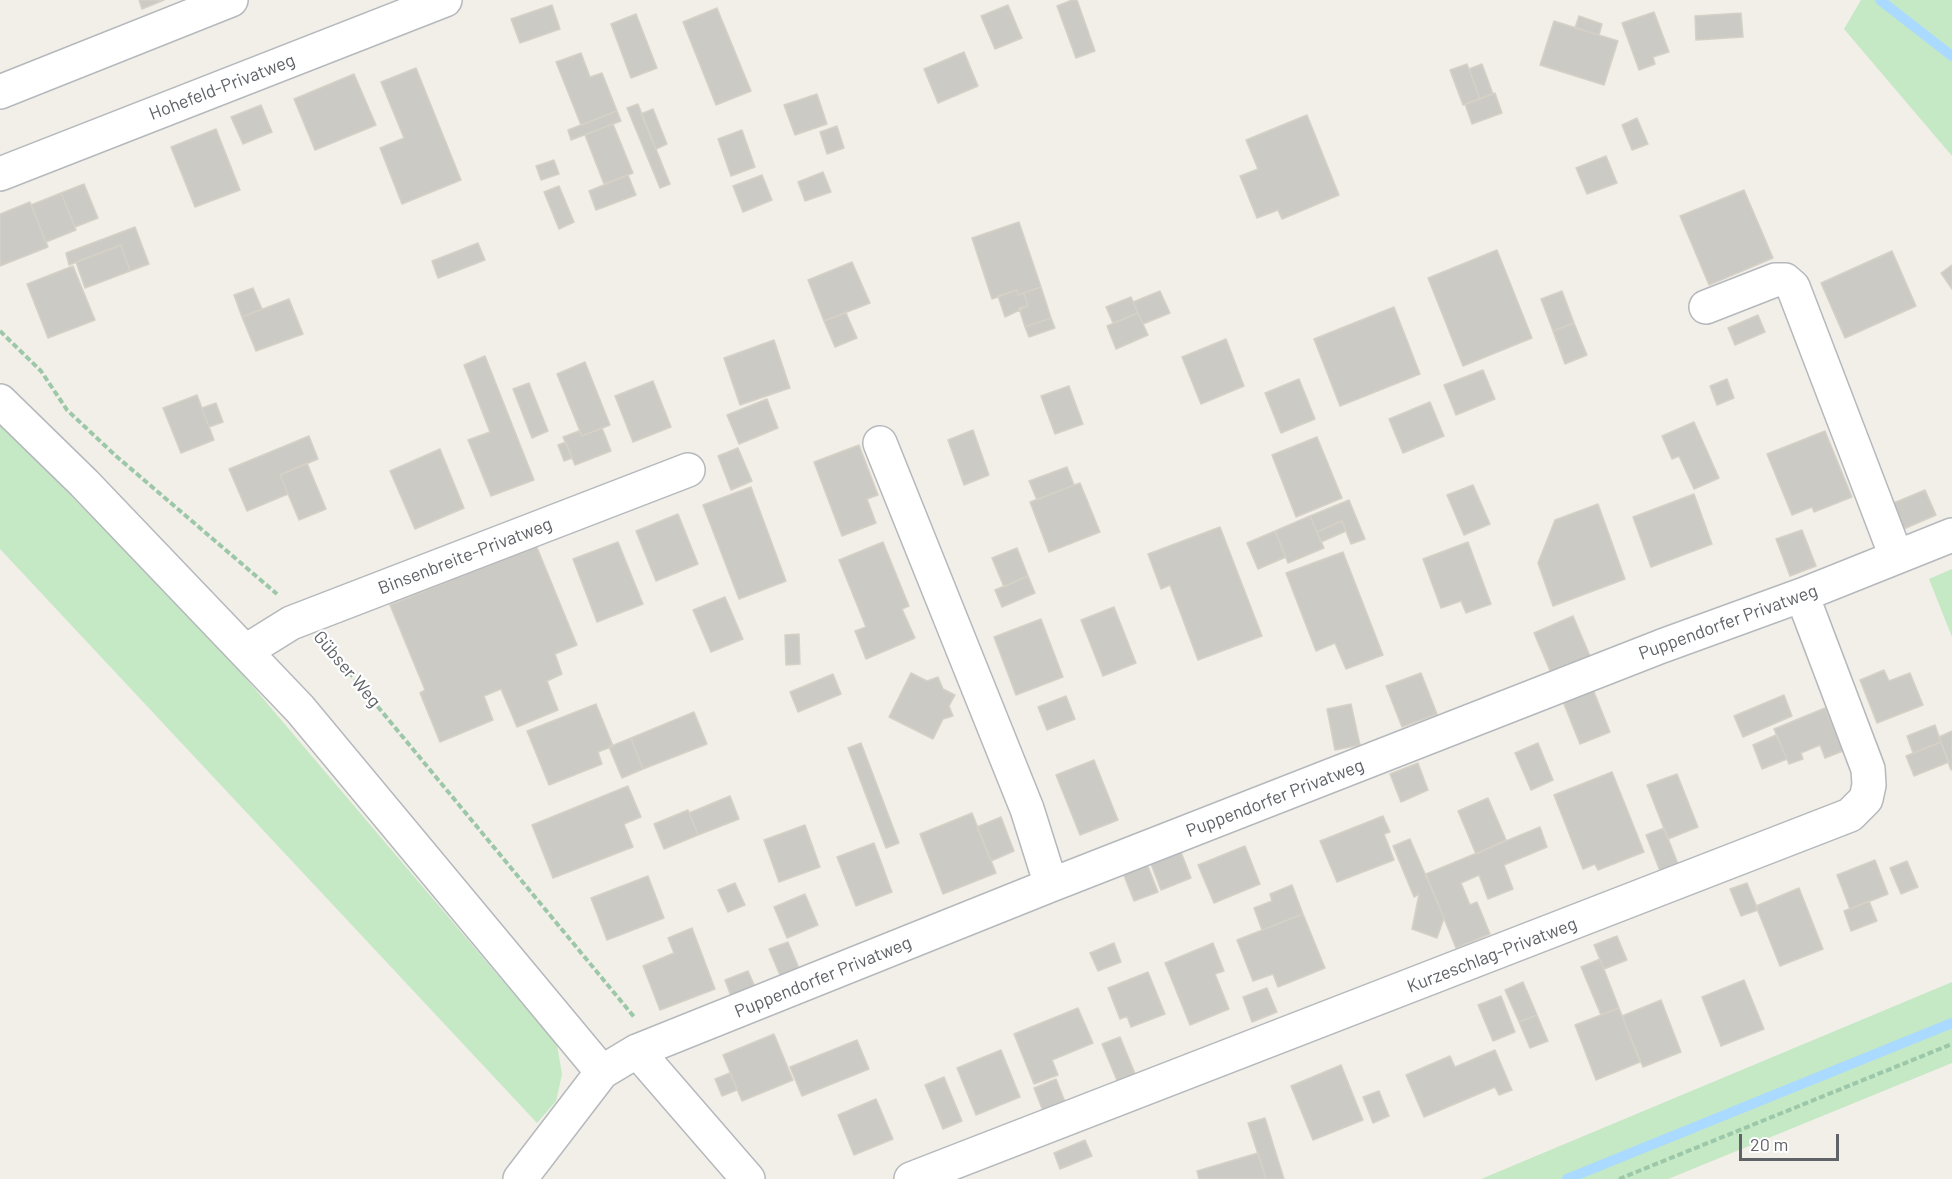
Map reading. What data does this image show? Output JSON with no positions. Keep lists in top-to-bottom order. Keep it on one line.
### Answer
{"streets":{"street":["Hohefeld-Privatweg","Binsenbreite-Privatweg","Puppendorfer Privatweg","Kurzeschlag-Privatweg"],"path":["Gübser Weg"]},"crossings":[["Binsenbreite-Privatweg","Gübser Weg"],["Puppendorfer Privatweg","Gübser Weg"],["Puppendorfer Privatweg","Kurzeschlag-Privatweg"]],"scale_bar":"20 m"}
